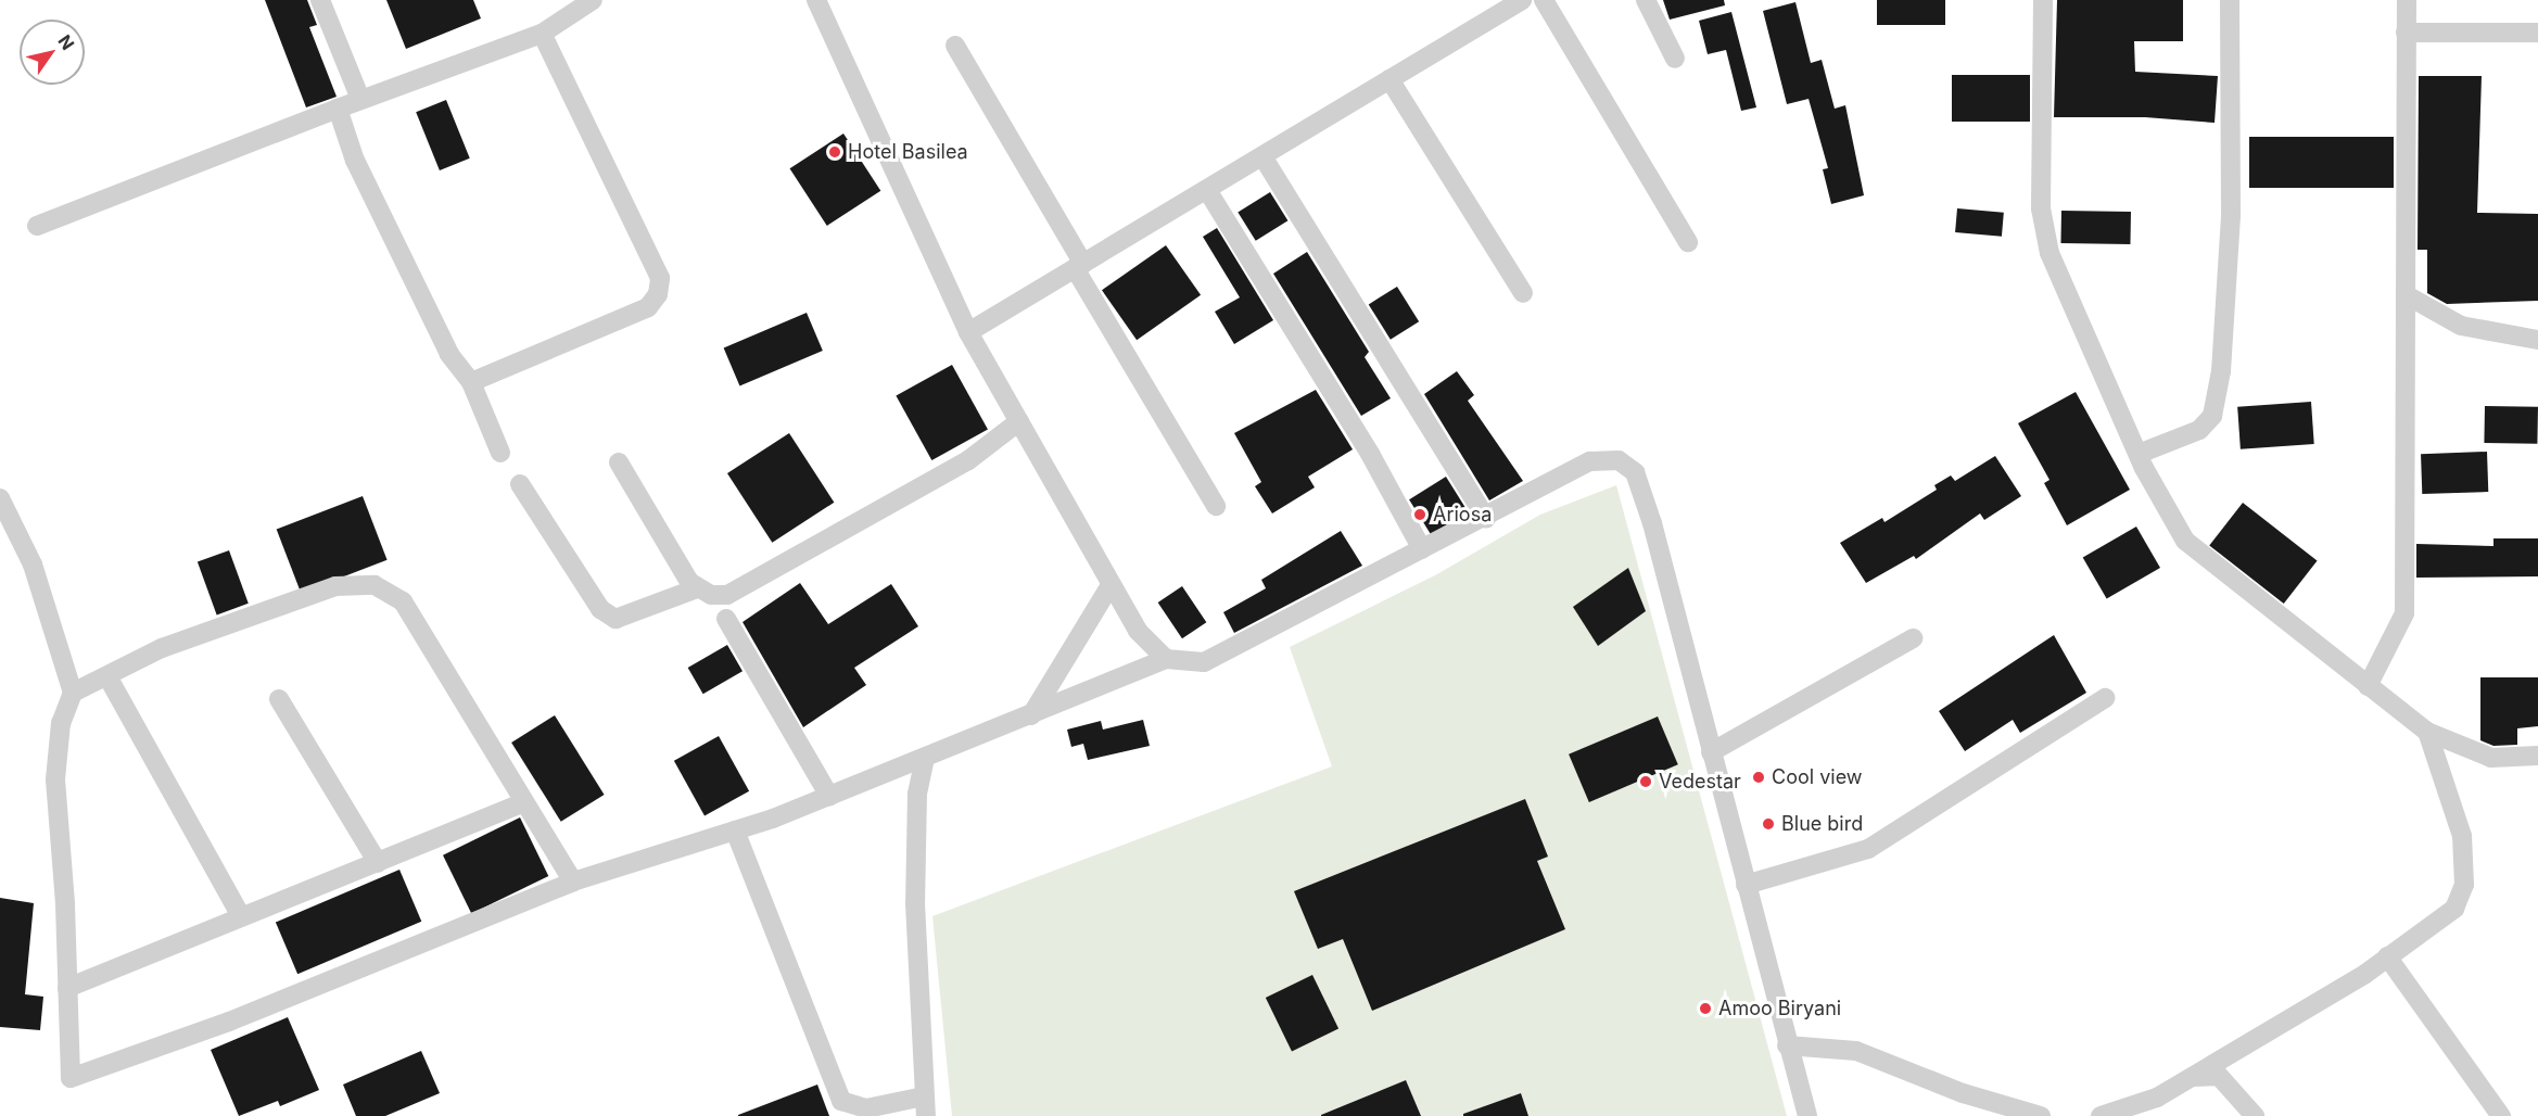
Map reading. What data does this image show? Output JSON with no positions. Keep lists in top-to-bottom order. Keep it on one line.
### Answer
{"places":["Hotel Basilea","Ariosa","Cool view","Vedestar","Blue bird","Amoo Biryani"],"north":"top right"}
